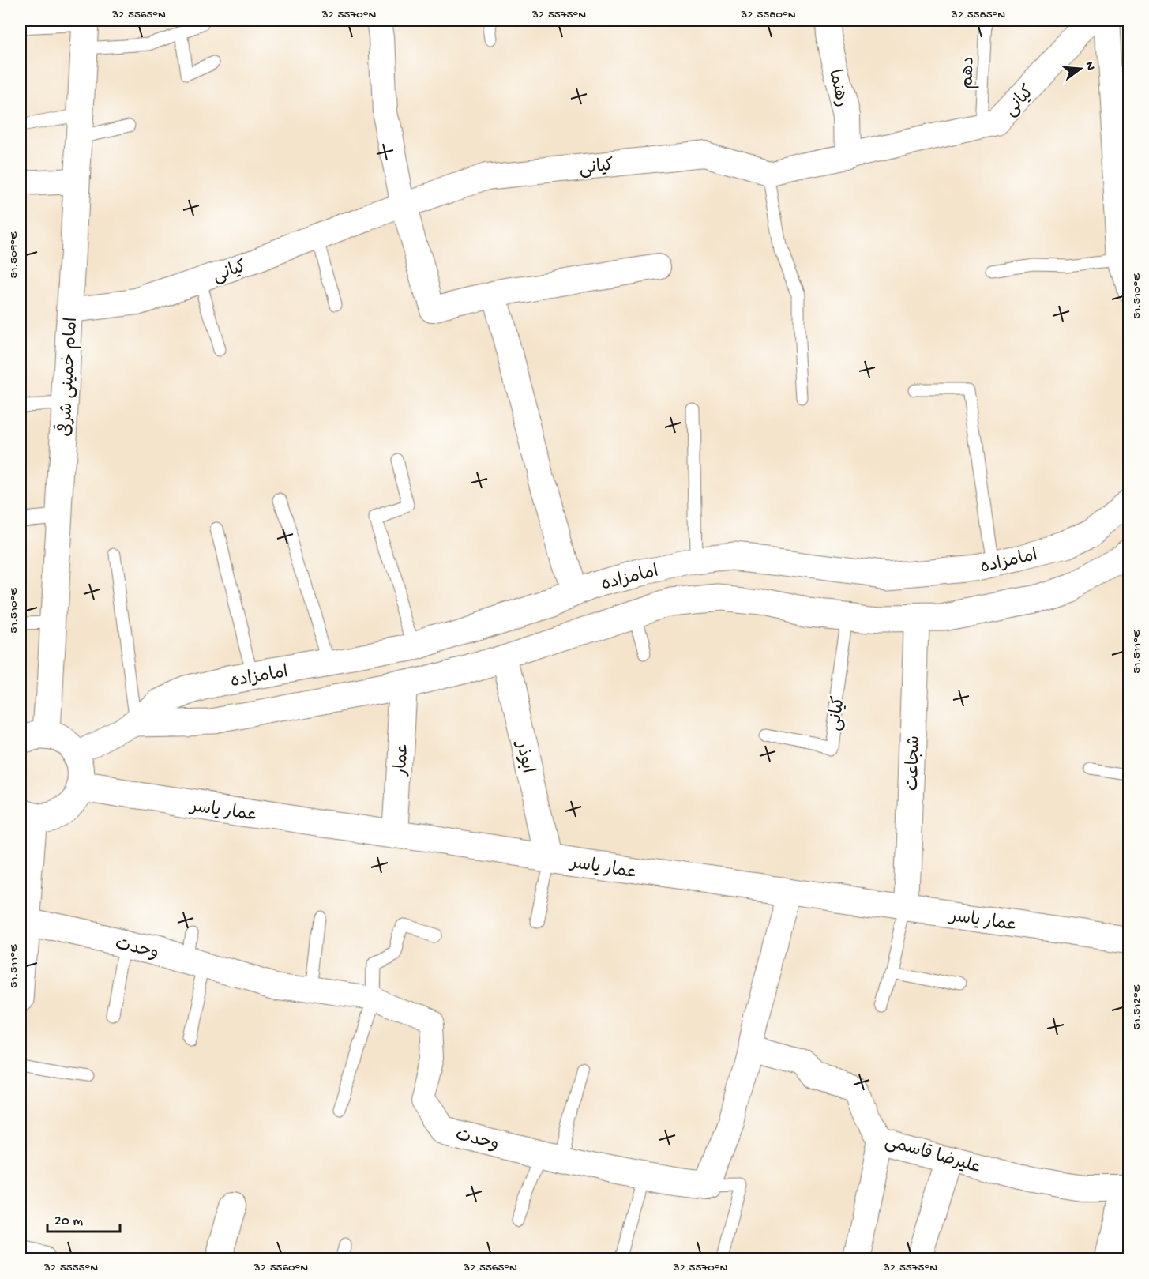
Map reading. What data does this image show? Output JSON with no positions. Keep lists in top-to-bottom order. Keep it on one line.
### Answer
{"streets":{"street":["رهنما","کیانی","امام خمینی شرقی","امامزاده","ابوذر","عمار","شجاعت","عمار یاسر","وحدت","علیرضا قاسمی"],"lane":["دهم"]},"crossings":[["دهم","کیانی"],["رهنما","کیانی"],["کیانی","امام خمینی شرقی"],["کیانی","امامزاده"],["امامزاده","ابوذر"],["امامزاده","عمار"],["امامزاده","شجاعت"],["ابوذر","عمار یاسر"],["عمار","عمار یاسر"],["شجاعت","عمار یاسر"]],"scale_bar":"20 m","north":"right","coordinates":["32.5565°N","32.5570°N","32.5575°N","32.5580°N","32.5585°N","51.509°E","51.510°E","51.511°E","51.512°E","32.5555°N","32.5560°N"]}
